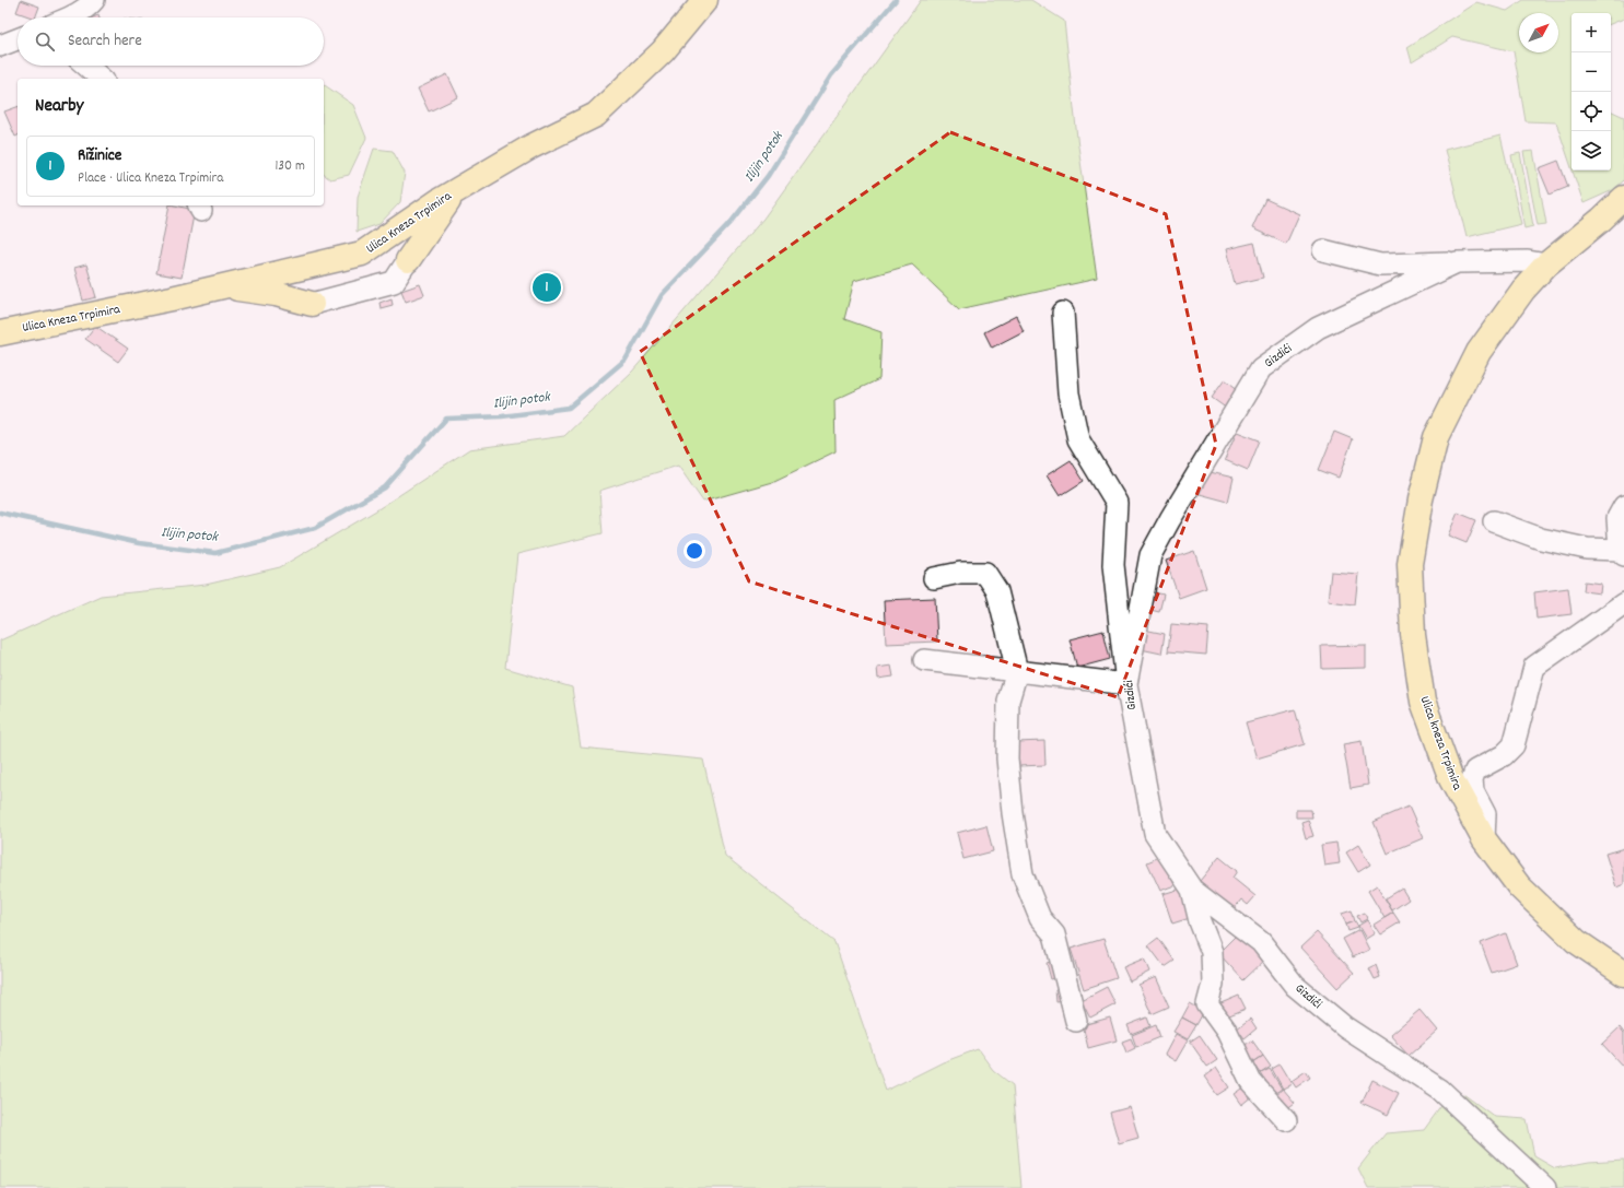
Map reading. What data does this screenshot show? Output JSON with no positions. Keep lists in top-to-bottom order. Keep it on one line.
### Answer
{"streets":{"main road":["Ulica Kneza Trpimira","Ulica kneza Trpimira"],"street":["Gizdići"]},"crossings":[["Gizdići","Ulica kneza Trpimira"]],"water":["Ilijin potok"],"north":"top right","page":{"map_buttons":["+","−"],"search":"Search here","heading":"Nearby","list":[{"mark":"1","name":"Rižinice","note":"Place · Ulica Kneza Trpimira","value":"130 m"}],"pins":"1"}}
